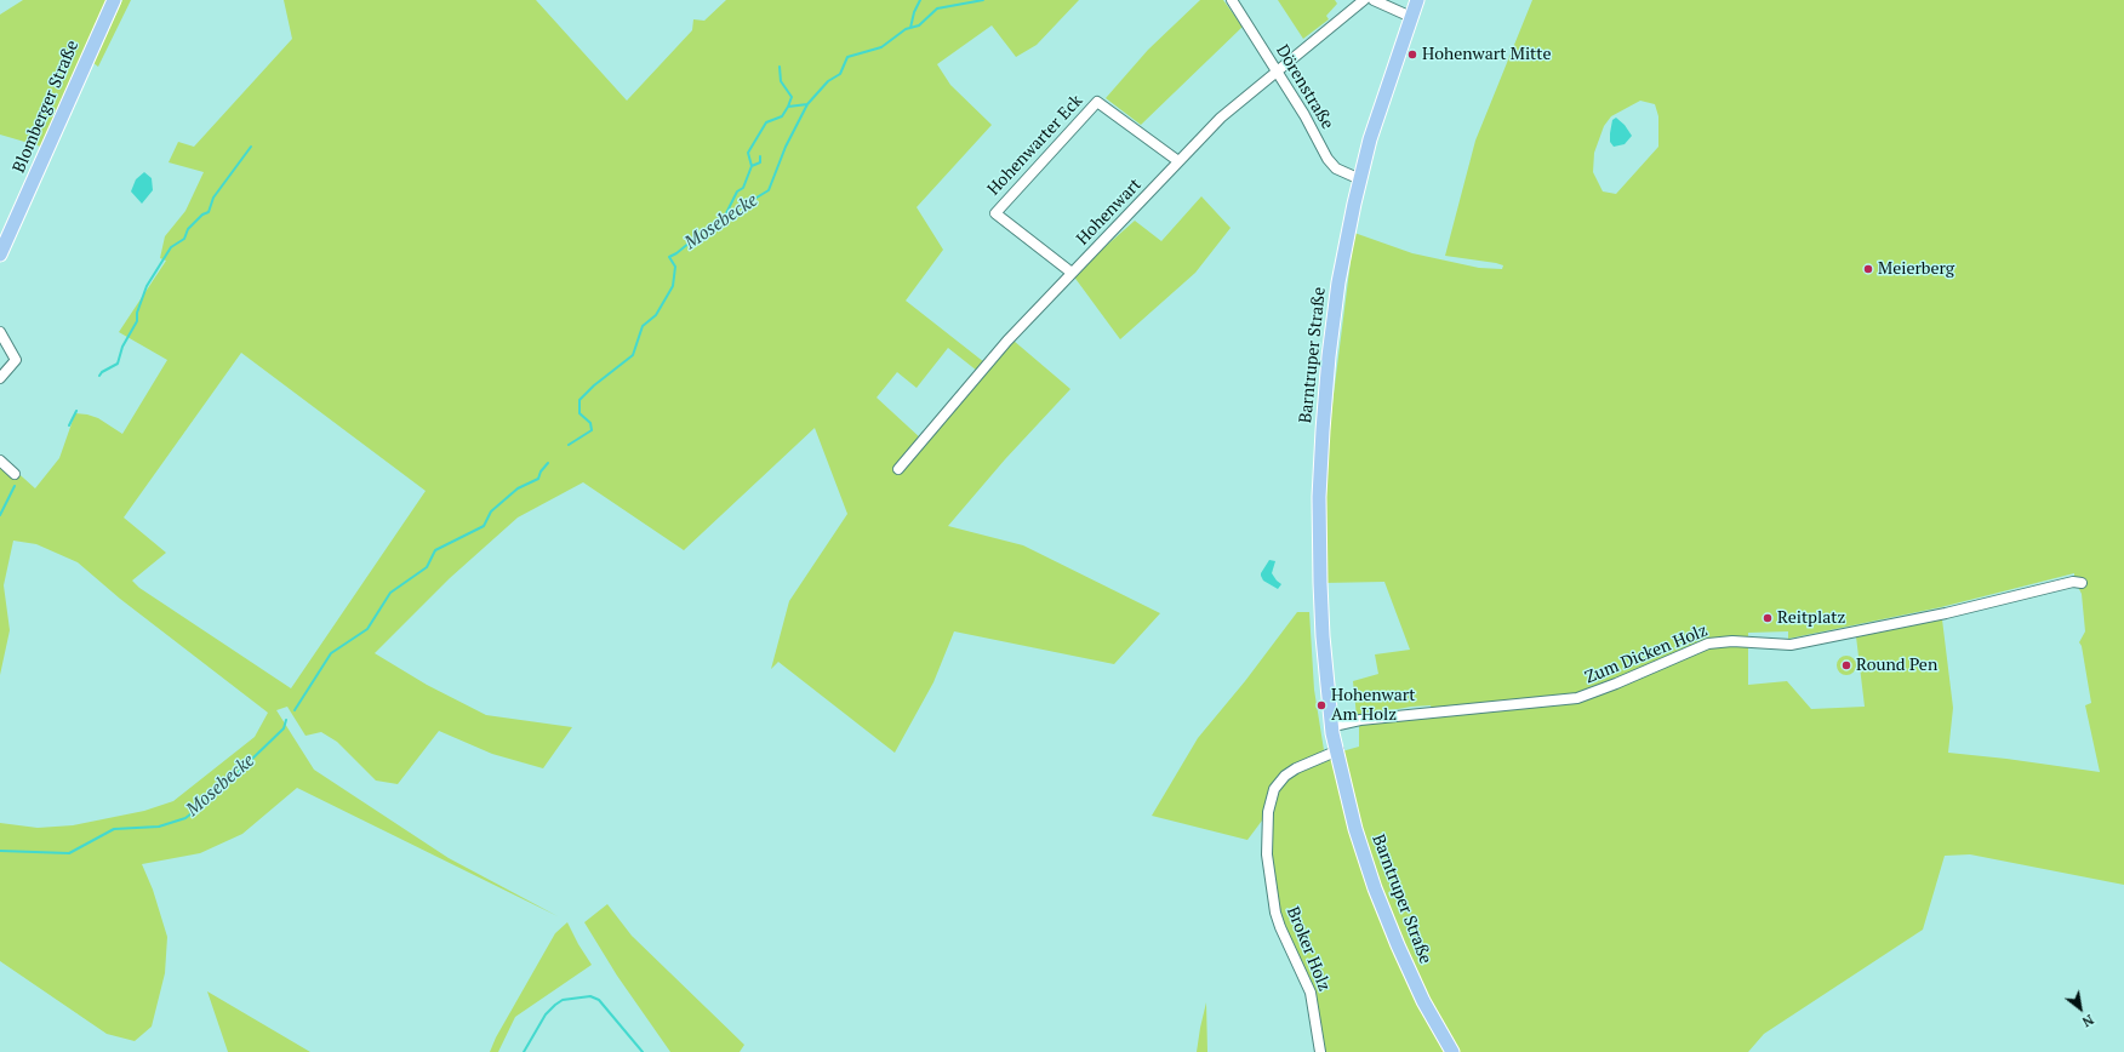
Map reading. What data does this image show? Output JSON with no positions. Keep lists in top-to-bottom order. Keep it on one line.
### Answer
{"streets":{"main road":["Blomberger Straße","Barntruper Straße"],"street":["Dörenstraße","Hohenwarter Eck","Hohenwart","Zum Dicken Holz","Broker Holz"]},"crossings":[["Dörenstraße","Hohenwart"],["Dörenstraße","Barntruper Straße"],["Hohenwarter Eck","Hohenwart"],["Barntruper Straße","Zum Dicken Holz"],["Barntruper Straße","Broker Holz"]],"water":["Mosebecke"],"places":["Hohenwart Mitte","Meierberg","Reitplatz","Round Pen","Hohenwart Am Holz"],"north":"bottom right"}
